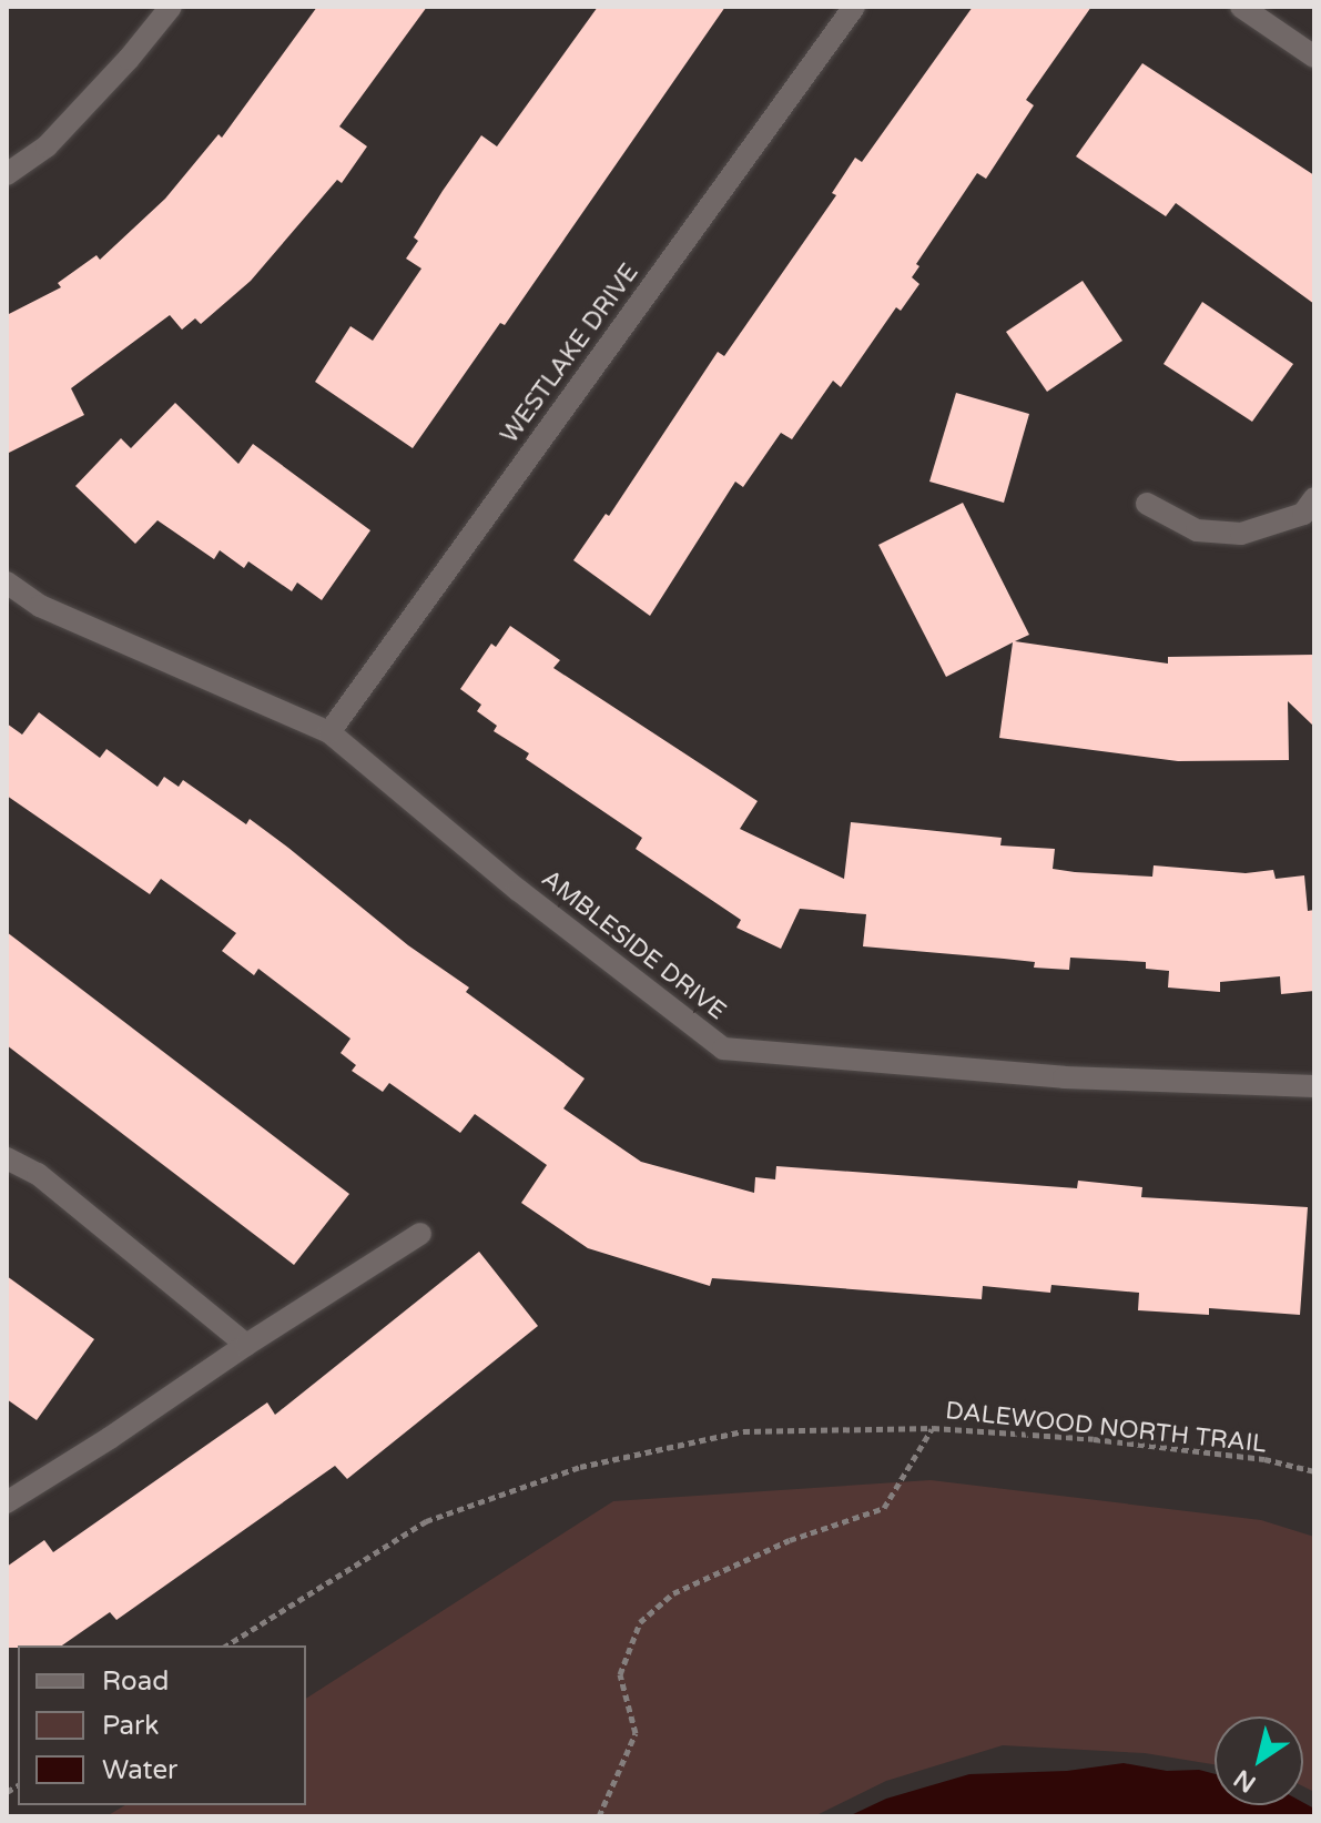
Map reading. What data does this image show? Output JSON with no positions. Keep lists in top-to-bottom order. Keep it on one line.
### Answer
{"streets":{"street":["WESTLAKE DRIVE","AMBLESIDE DRIVE"],"path":["DALEWOOD NORTH TRAIL"]},"crossings":[["WESTLAKE DRIVE","AMBLESIDE DRIVE"]],"legend":["Road","Park","Water"],"north":"bottom left"}
